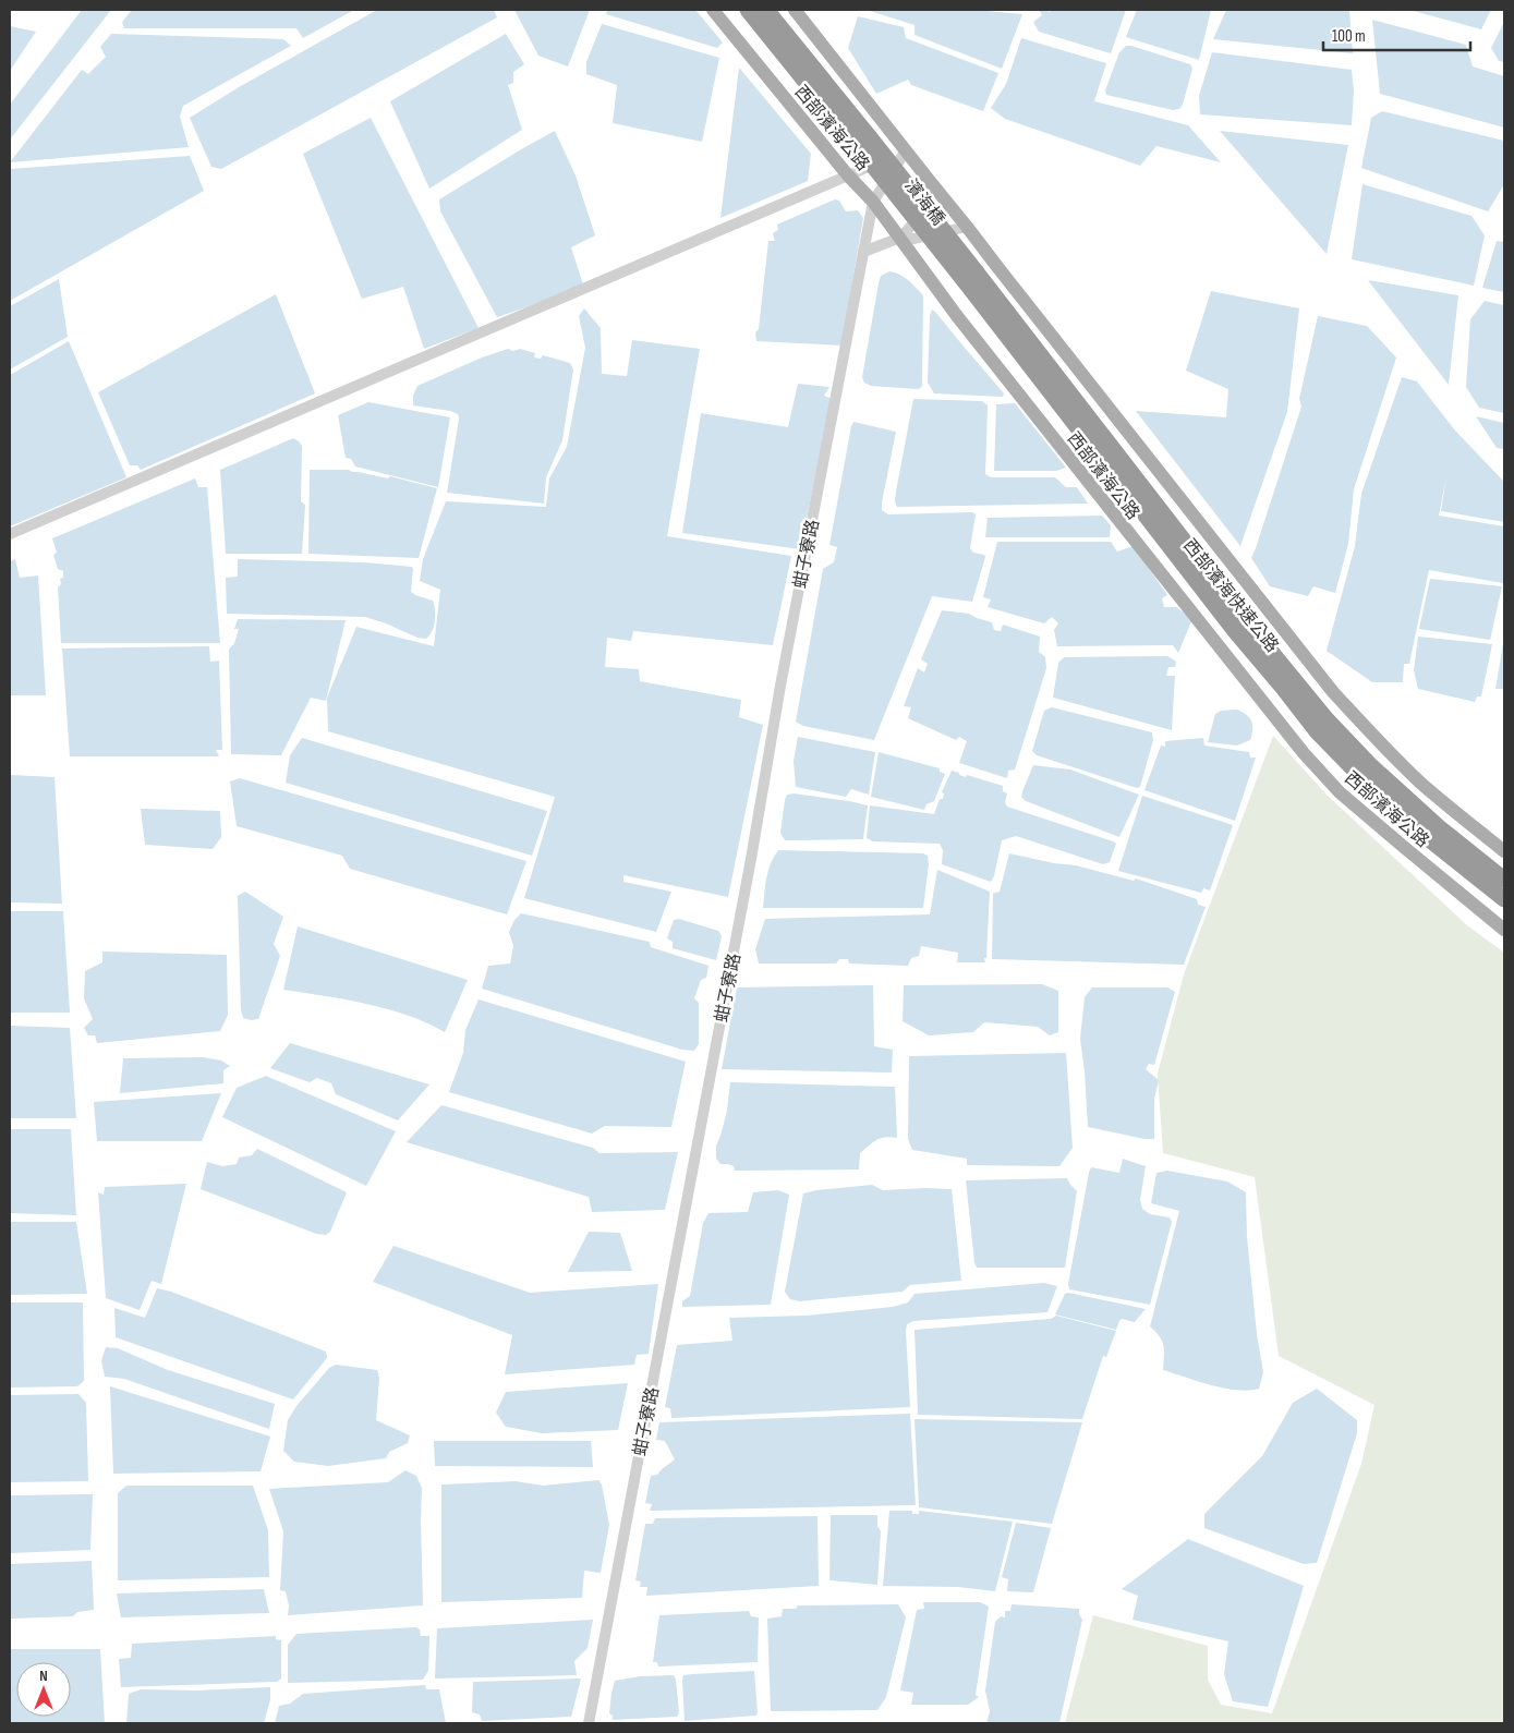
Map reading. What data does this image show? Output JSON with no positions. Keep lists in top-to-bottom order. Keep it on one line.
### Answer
{"streets":{"highway":["濱海橋","西部濱海快速公路"],"main road":["西部濱海公路"],"street":["蚶子寮路"]},"crossings":[["西部濱海公路","蚶子寮路"],["濱海橋","西部濱海快速公路"]],"scale_bar":"100 m","north":"top"}
